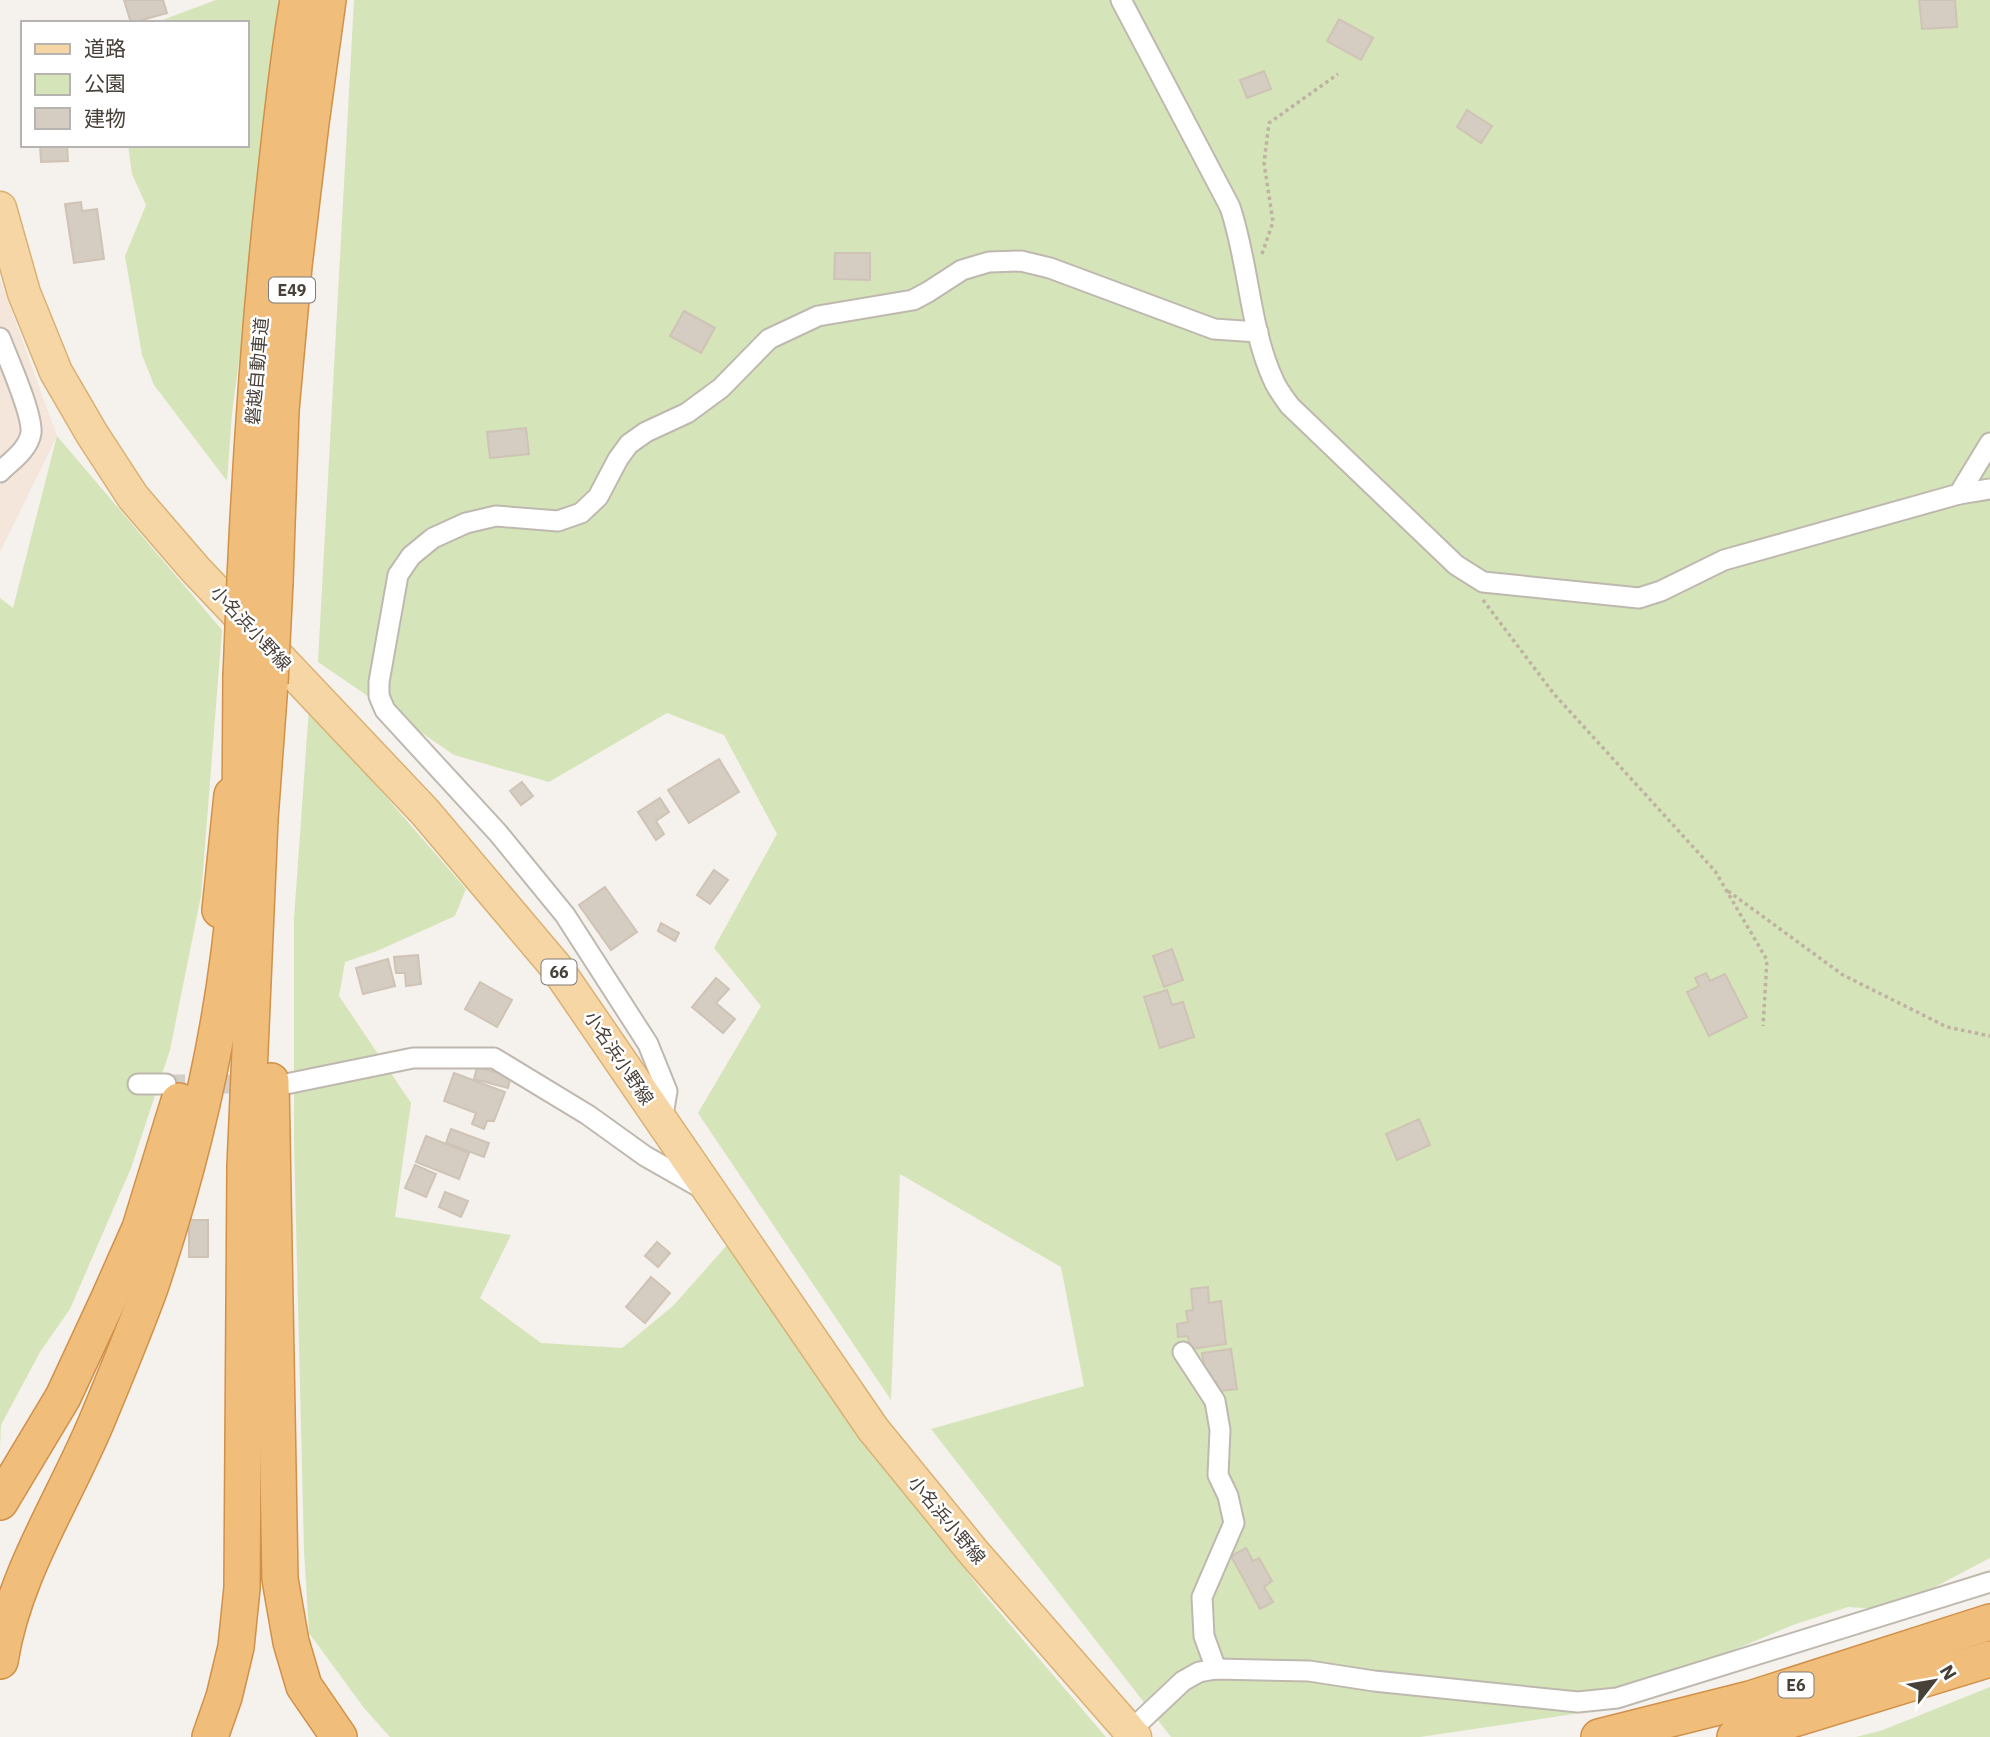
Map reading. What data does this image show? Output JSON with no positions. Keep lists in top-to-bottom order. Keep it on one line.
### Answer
{"streets":{"highway":["E49","磐越自動車道","E6"],"main road":["小名浜小野線","66"]},"legend":["道路","公園","建物"],"north":"top right"}
